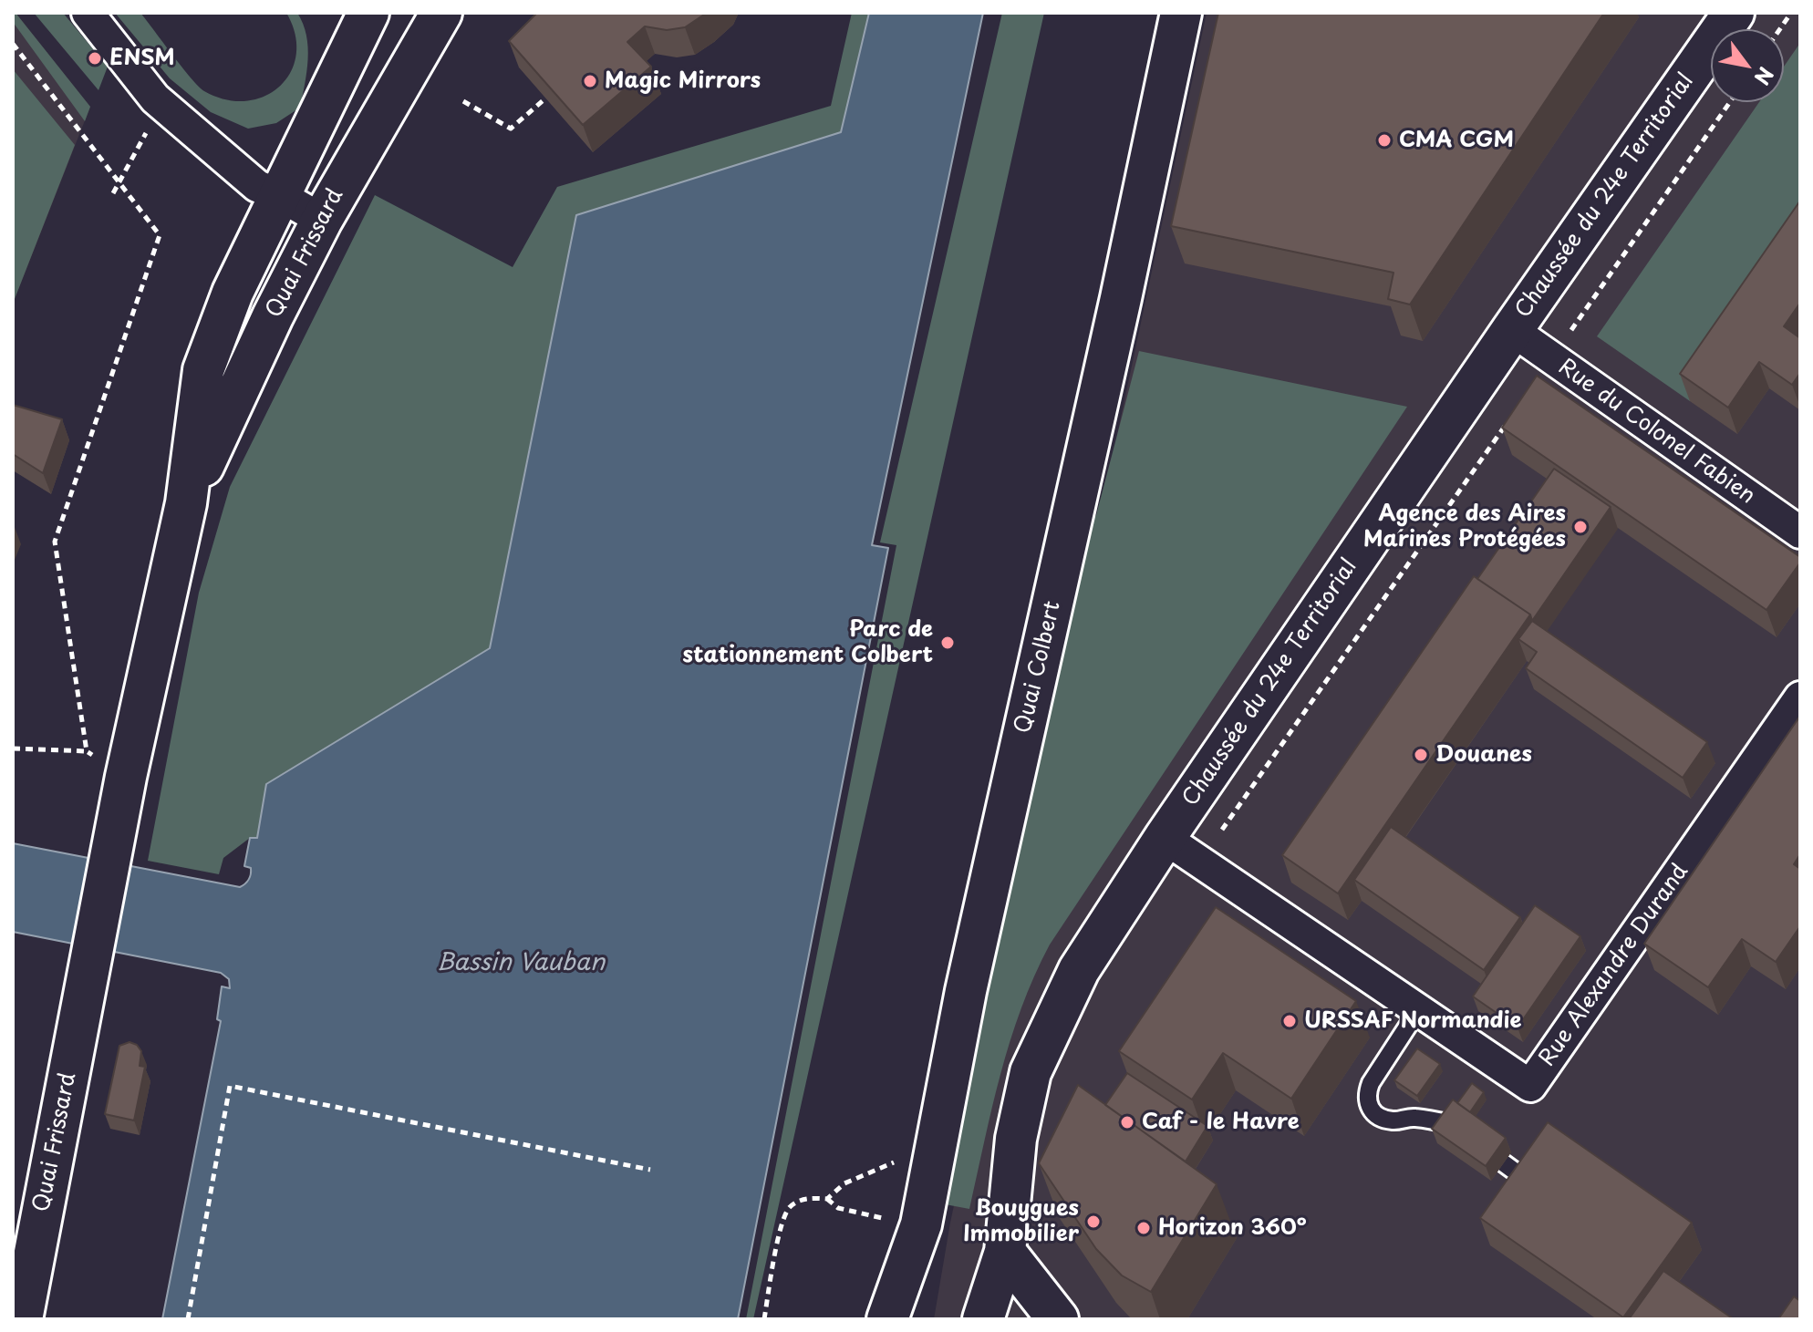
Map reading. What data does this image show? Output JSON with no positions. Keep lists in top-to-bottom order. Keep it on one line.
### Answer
{"streets":{"main road":["Chaussée du 24e Territorial","Quai Frissard","Quai Colbert"],"street":["Rue du Colonel Fabien","Rue Alexandre Durand"]},"crossings":[["Chaussée du 24e Territorial","Rue du Colonel Fabien"],["Chaussée du 24e Territorial","Rue Alexandre Durand"]],"water":["Bassin Vauban"],"places":["ENSM","Magic Mirrors","CMA CGM","Agence des Aires Marines Protégées","Parc de stationnement Colbert","Douanes","URSSAF Normandie","Caf - le Havre","Bouygues Immobilier","Horizon 360°"],"north":"bottom right"}
